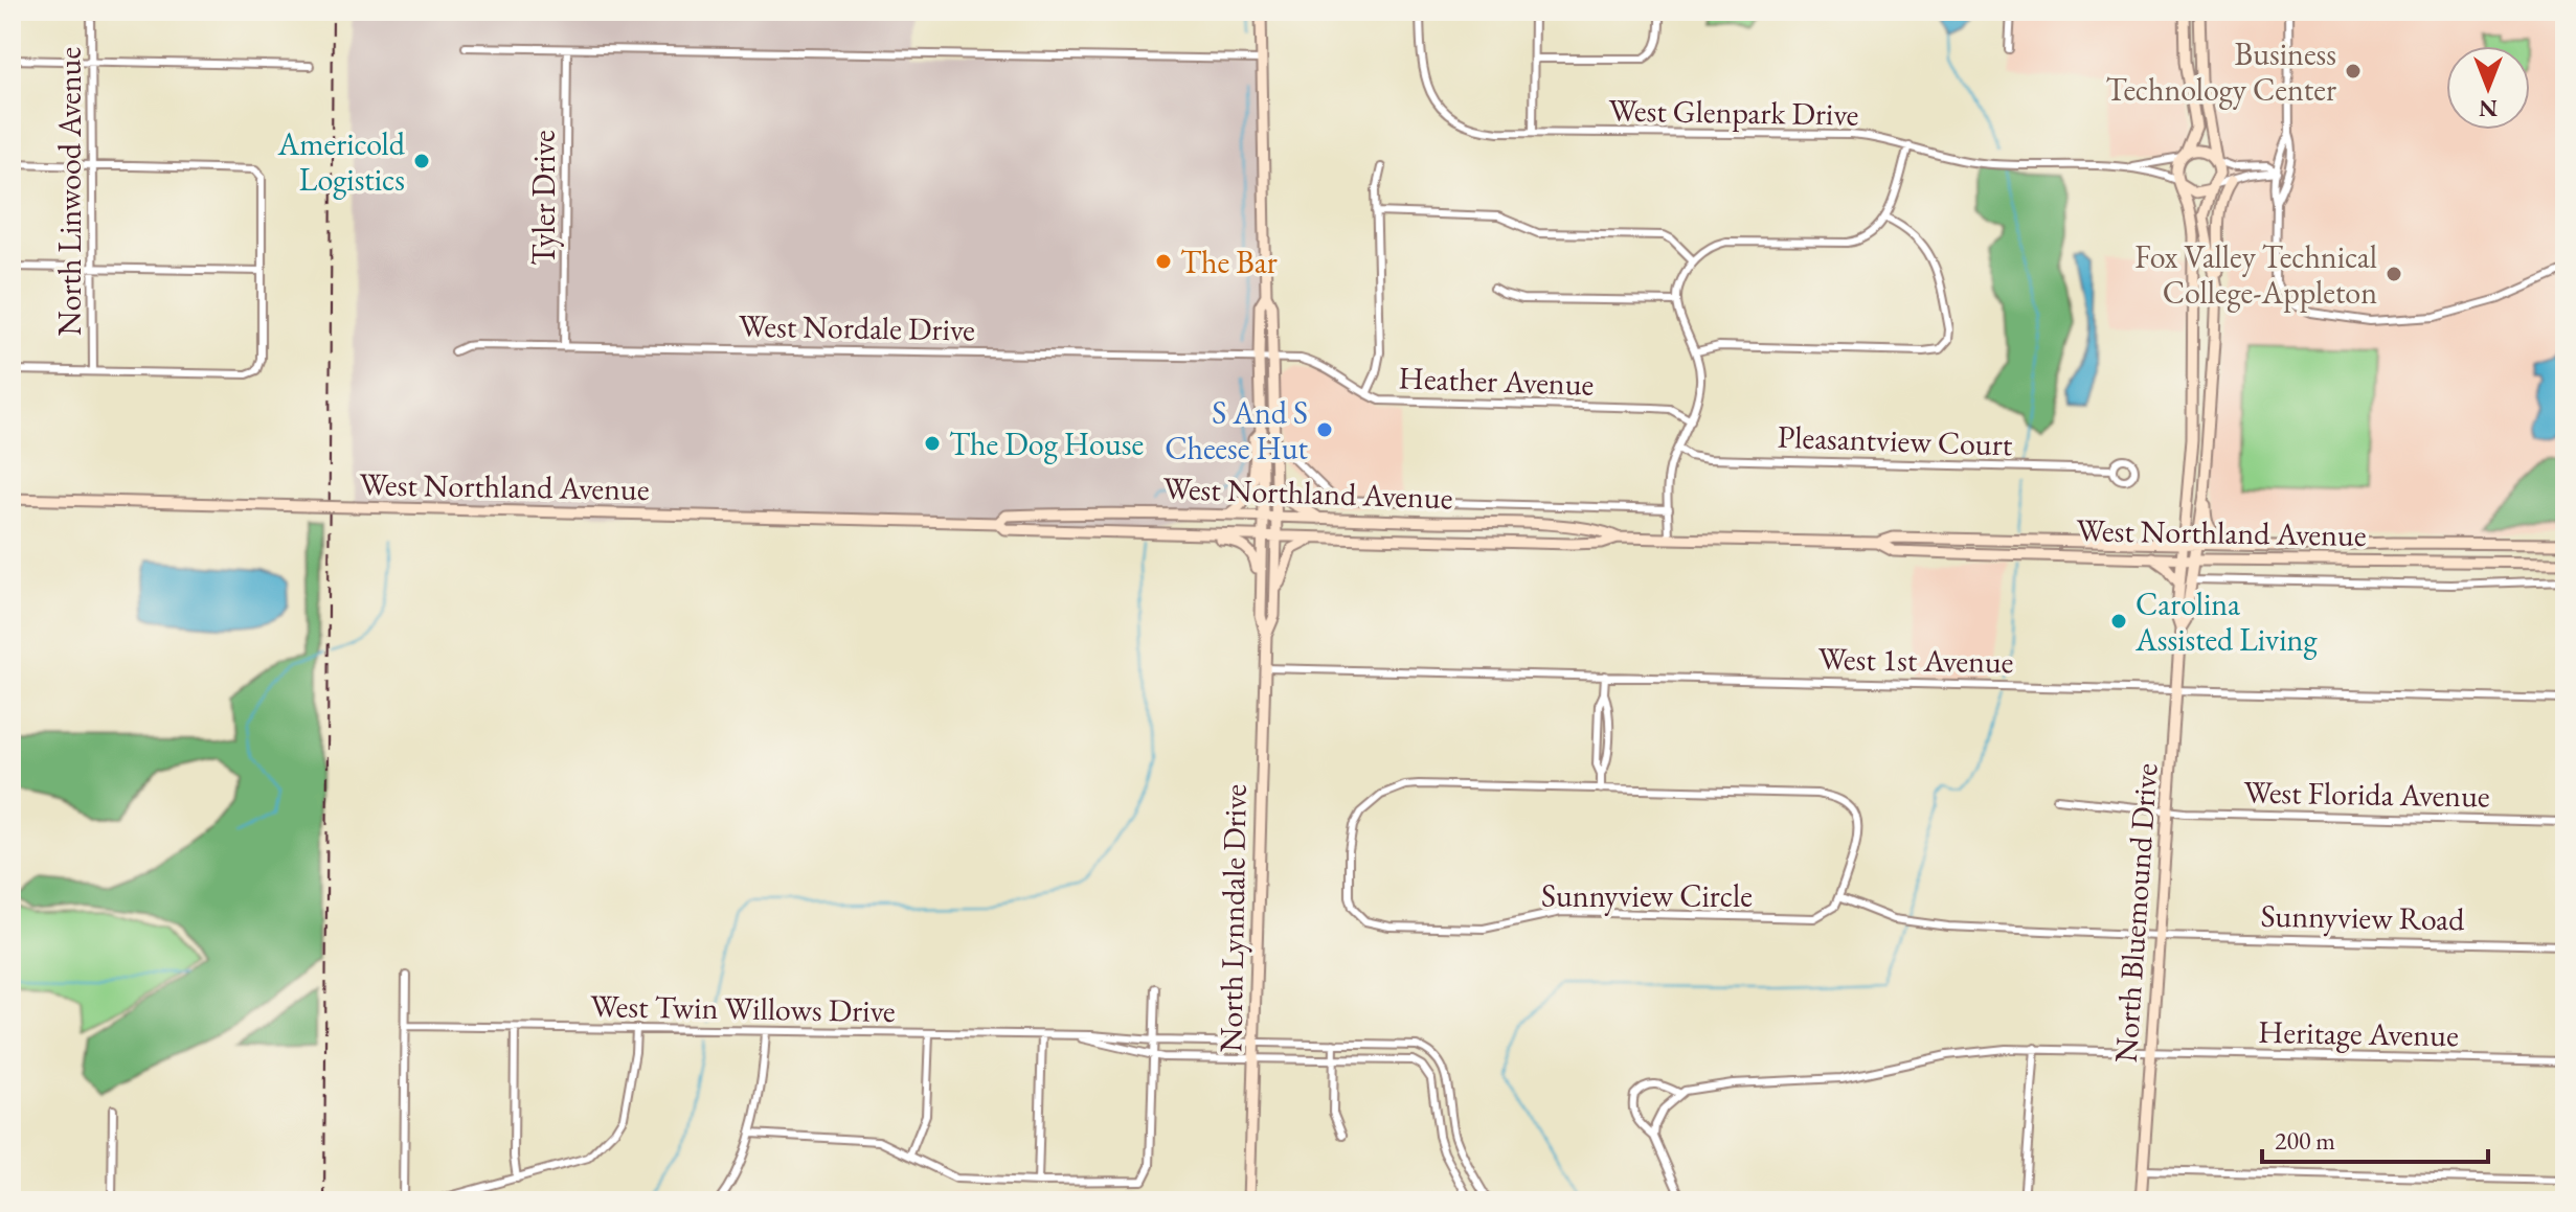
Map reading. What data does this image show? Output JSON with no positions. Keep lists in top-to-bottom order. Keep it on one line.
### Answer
{"streets":{"main road":["West Northland Avenue","North Bluemound Drive","North Lynndale Drive"],"street":["West Glenpark Drive","North Linwood Avenue","Tyler Drive","West Nordale Drive","Heather Avenue","Pleasantview Court","West 1st Avenue","West Florida Avenue","Sunnyview Circle","Sunnyview Road","West Twin Willows Drive","Heritage Avenue"]},"crossings":[["West Glenpark Drive","North Bluemound Drive"],["Tyler Drive","West Nordale Drive"],["West Nordale Drive","Heather Avenue"],["West Nordale Drive","North Lynndale Drive"],["Heather Avenue","North Lynndale Drive"],["West Northland Avenue","North Bluemound Drive"],["West Northland Avenue","North Lynndale Drive"],["West 1st Avenue","North Bluemound Drive"],["West 1st Avenue","North Lynndale Drive"],["West Florida Avenue","North Bluemound Drive"],["Sunnyview Circle","Sunnyview Road"],["North Bluemound Drive","Sunnyview Road"],["North Bluemound Drive","Heritage Avenue"],["North Lynndale Drive","West Twin Willows Drive"]],"places":["Business Technology Center","Americold Logistics","The Bar","Fox Valley Technical College-Appleton","S And S Cheese Hut","The Dog House","Carolina Assisted Living"],"scale_bar":"200 m","north":"bottom"}
